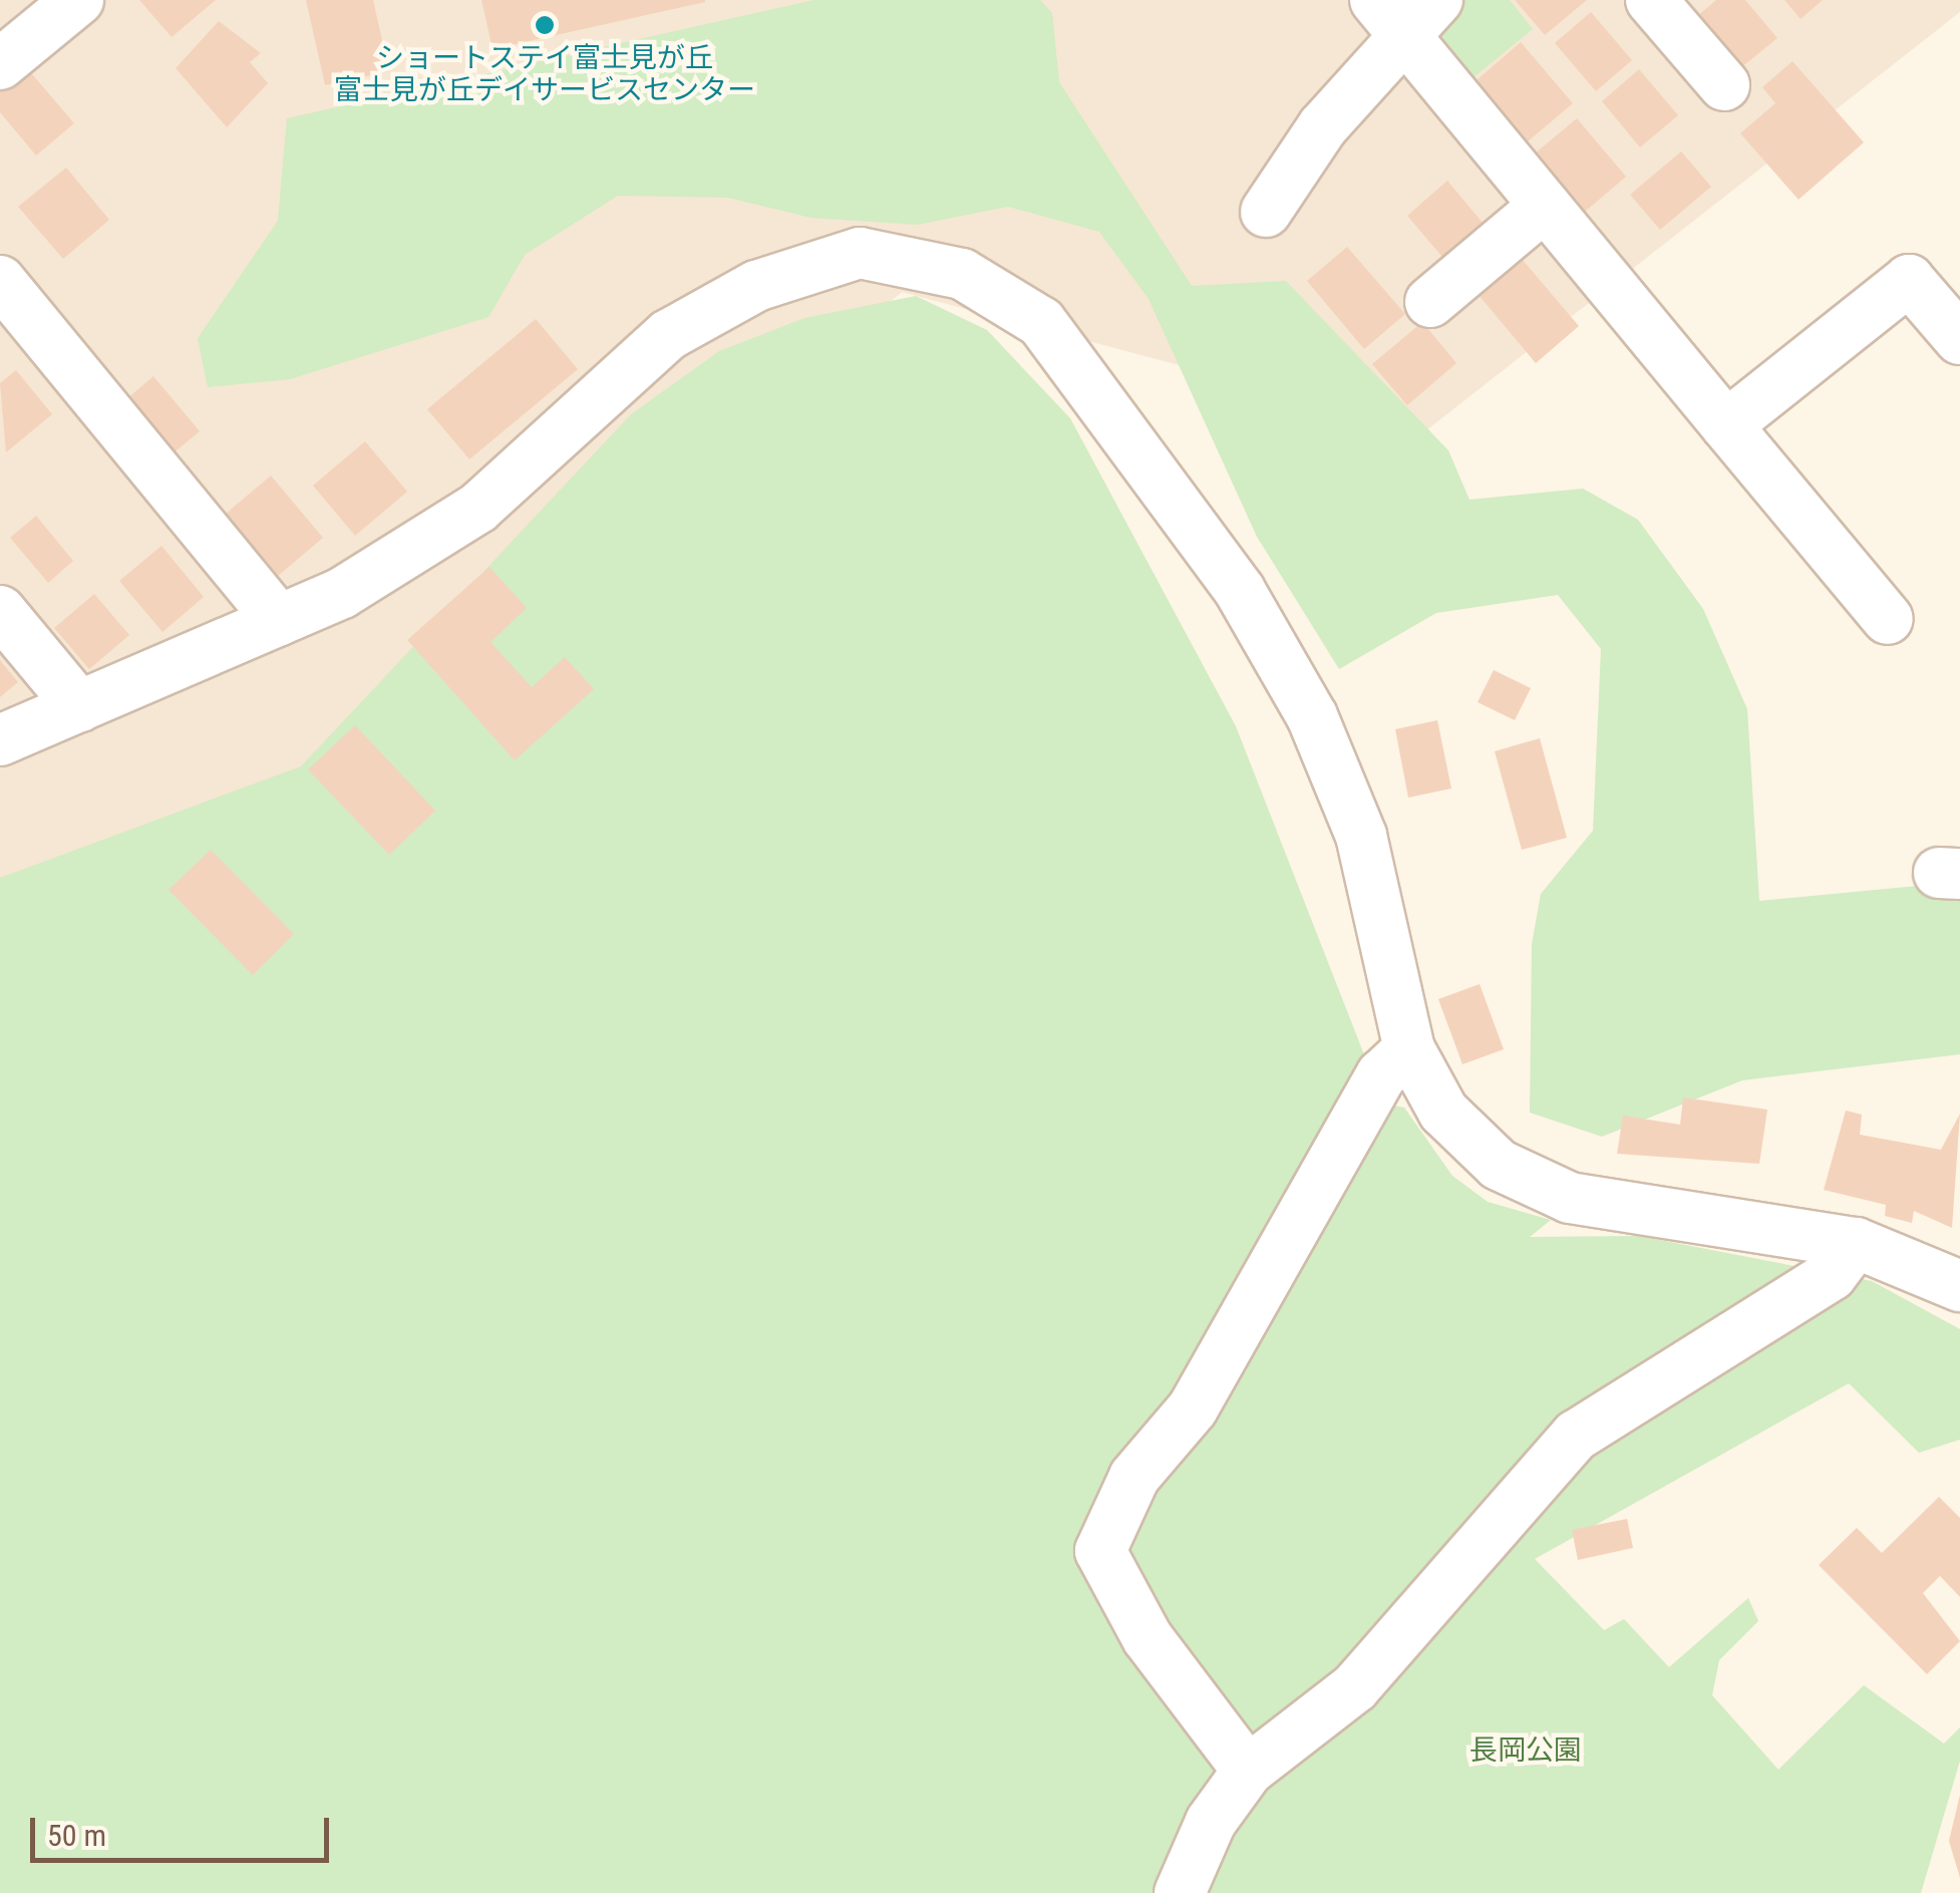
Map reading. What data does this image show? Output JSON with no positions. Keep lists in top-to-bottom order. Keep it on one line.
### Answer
{"parks":["長岡公園"],"places":["ショートステイ富士見が丘 富士見が丘デイサービスセンター"],"scale_bar":"50 m"}
